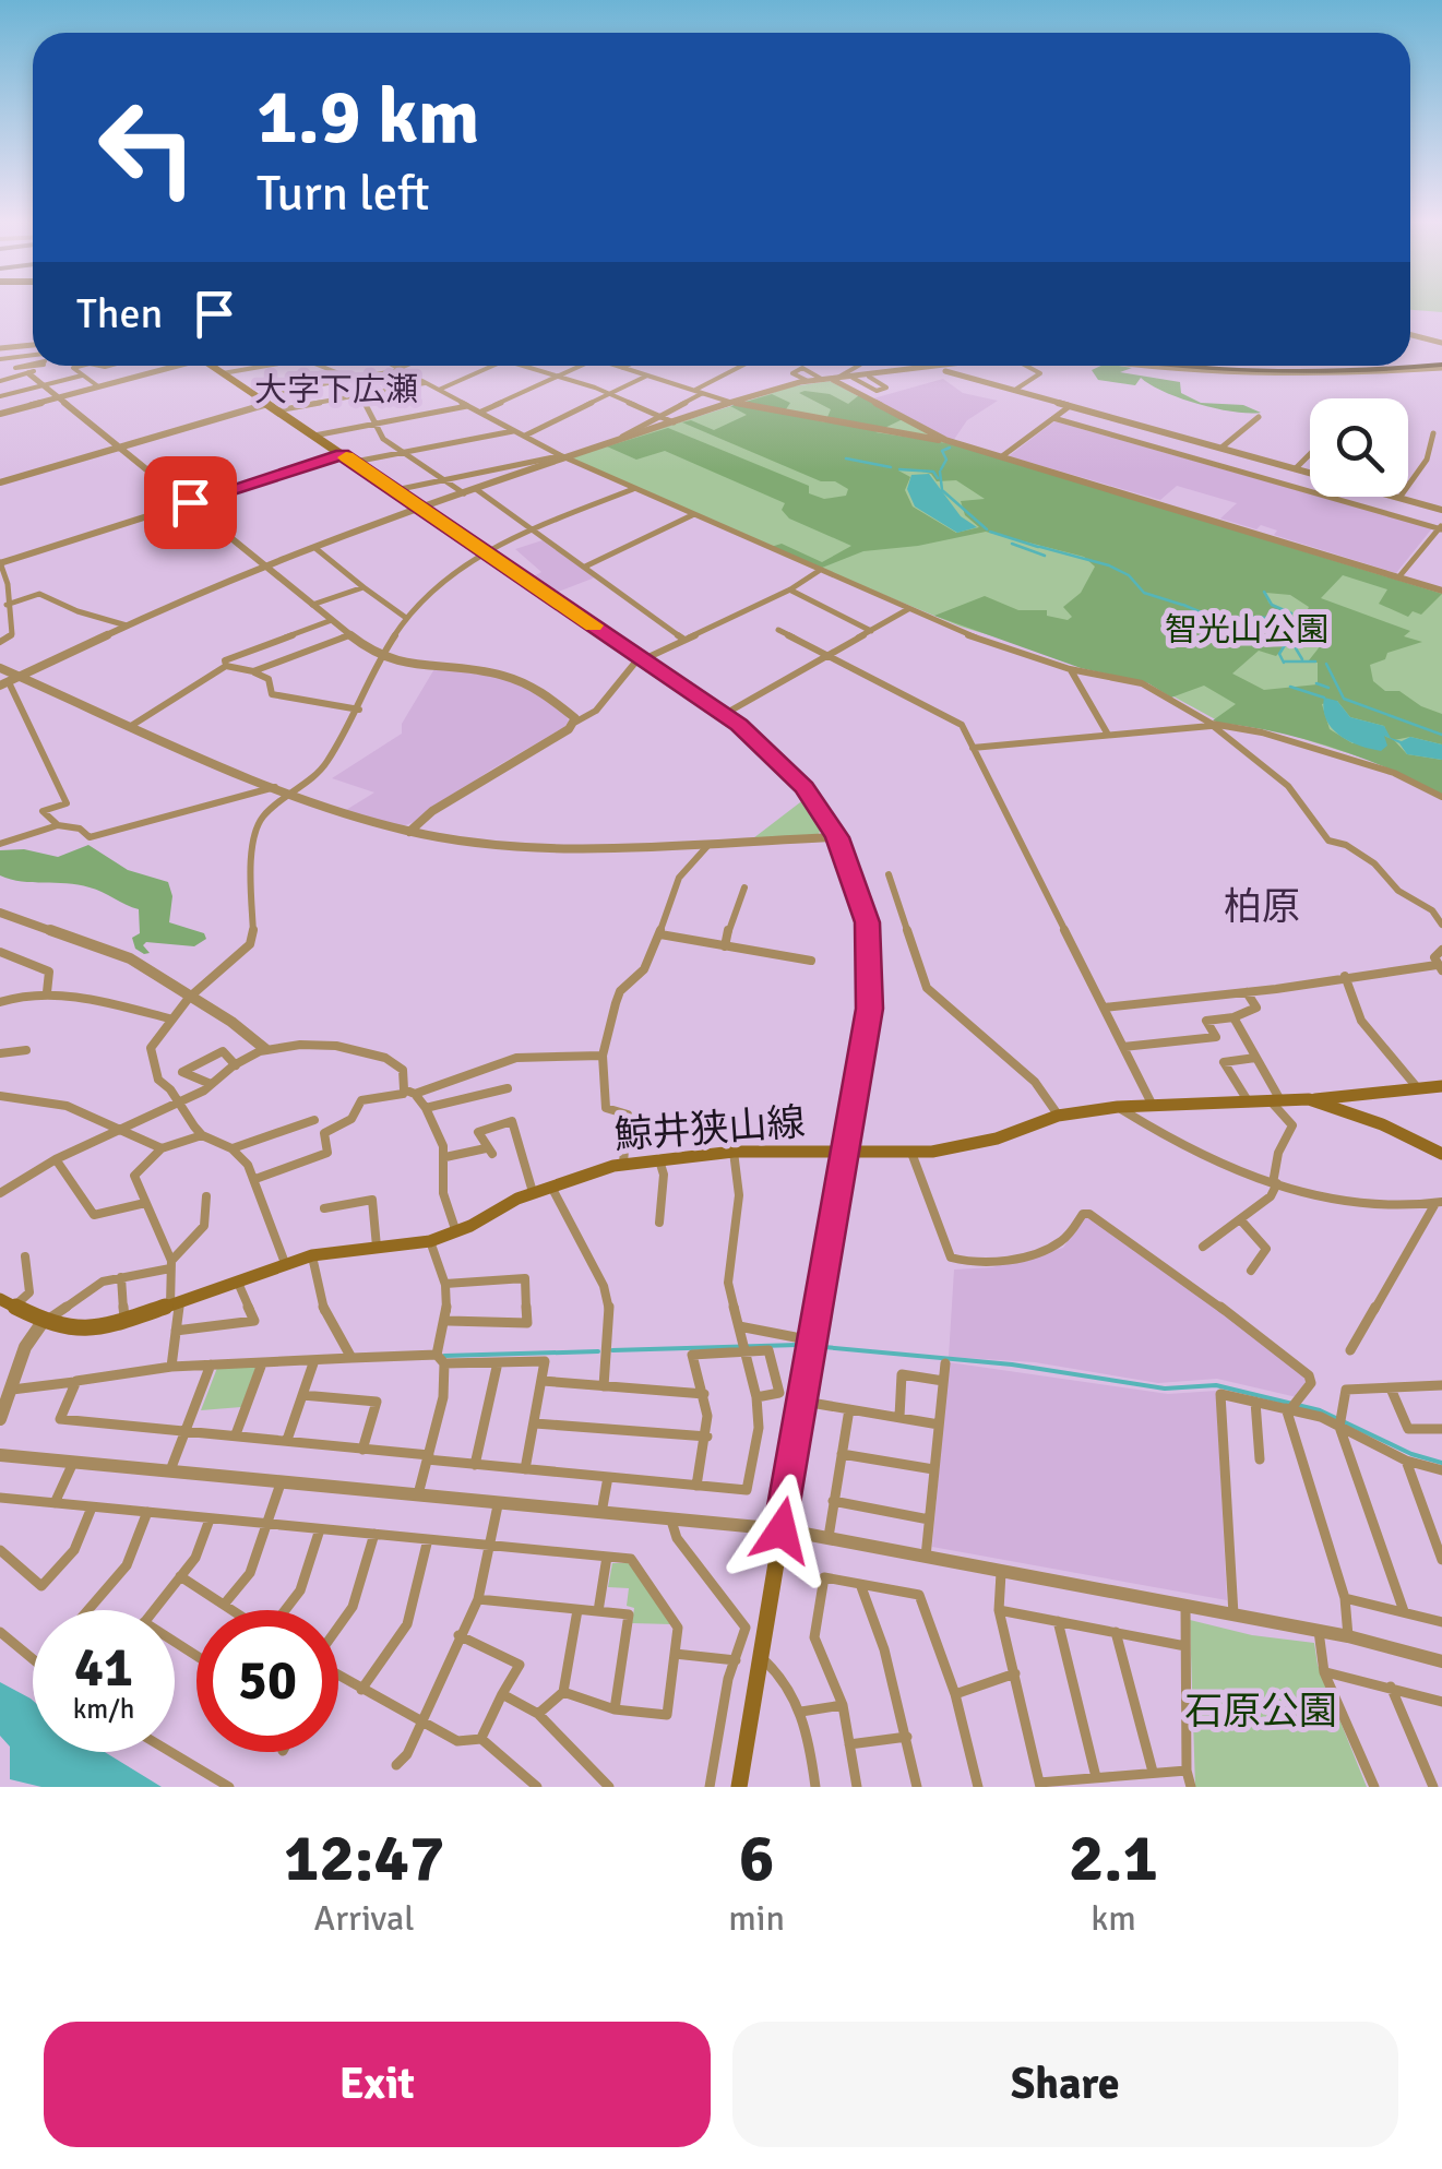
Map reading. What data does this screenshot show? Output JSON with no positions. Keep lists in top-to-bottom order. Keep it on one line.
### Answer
{"streets":{"main road":["鯨井狭山線"]},"districts":["大字下広瀬","柏原"],"parks":["智光山公園","石原公園"],"page":{"turn":["1.9 km","Turn left"],"then":"Then","speed":"41 km/h","limit":"50","eta":["12:47","Arrival","6","min","2.1","km"],"buttons":["Exit","Share"]}}
